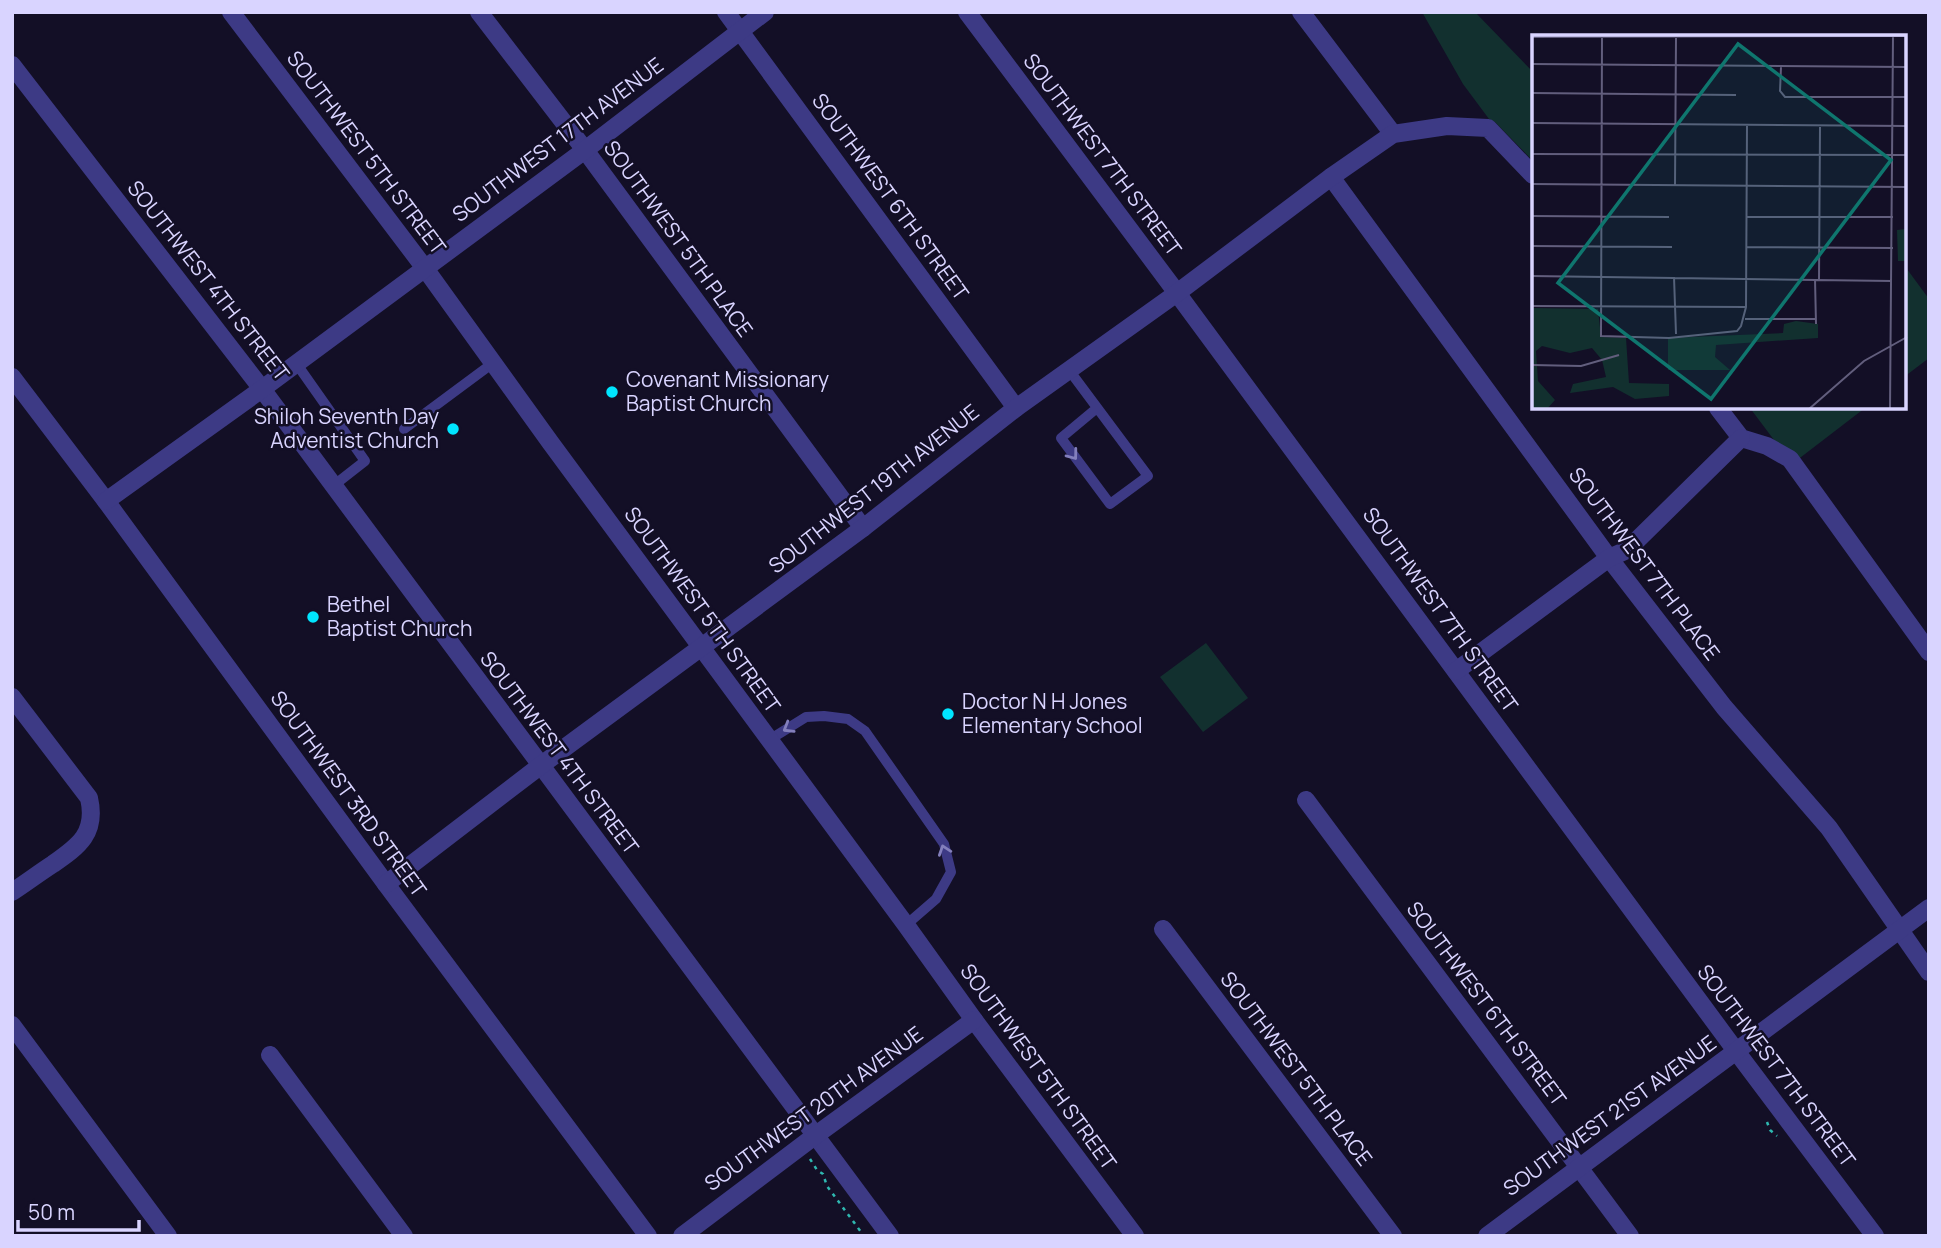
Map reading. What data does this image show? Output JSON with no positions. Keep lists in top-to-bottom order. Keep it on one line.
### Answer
{"streets":{"street":["SOUTHWEST 17TH AVENUE","SOUTHWEST 5TH STREET","SOUTHWEST 7TH STREET","SOUTHWEST 6TH STREET","SOUTHWEST 5TH PLACE","SOUTHWEST 4TH STREET","SOUTHWEST 19TH AVENUE","SOUTHWEST 7TH PLACE","SOUTHWEST 3RD STREET","SOUTHWEST 20TH AVENUE","SOUTHWEST 21ST AVENUE"]},"crossings":[["SOUTHWEST 17TH AVENUE","SOUTHWEST 5TH STREET"],["SOUTHWEST 17TH AVENUE","SOUTHWEST 6TH STREET"],["SOUTHWEST 17TH AVENUE","SOUTHWEST 5TH PLACE"],["SOUTHWEST 17TH AVENUE","SOUTHWEST 4TH STREET"],["SOUTHWEST 17TH AVENUE","SOUTHWEST 3RD STREET"],["SOUTHWEST 5TH STREET","SOUTHWEST 19TH AVENUE"],["SOUTHWEST 5TH STREET","SOUTHWEST 20TH AVENUE"],["SOUTHWEST 7TH STREET","SOUTHWEST 19TH AVENUE"],["SOUTHWEST 7TH STREET","SOUTHWEST 21ST AVENUE"],["SOUTHWEST 6TH STREET","SOUTHWEST 19TH AVENUE"],["SOUTHWEST 6TH STREET","SOUTHWEST 21ST AVENUE"],["SOUTHWEST 5TH PLACE","SOUTHWEST 19TH AVENUE"],["SOUTHWEST 4TH STREET","SOUTHWEST 19TH AVENUE"],["SOUTHWEST 4TH STREET","SOUTHWEST 20TH AVENUE"],["SOUTHWEST 19TH AVENUE","SOUTHWEST 7TH PLACE"],["SOUTHWEST 19TH AVENUE","SOUTHWEST 3RD STREET"],["SOUTHWEST 7TH PLACE","SOUTHWEST 21ST AVENUE"]],"places":["Covenant Missionary Baptist Church","Shiloh Seventh Day Adventist Church","Bethel Baptist Church","Doctor N H Jones Elementary School"],"scale_bar":"50 m"}
